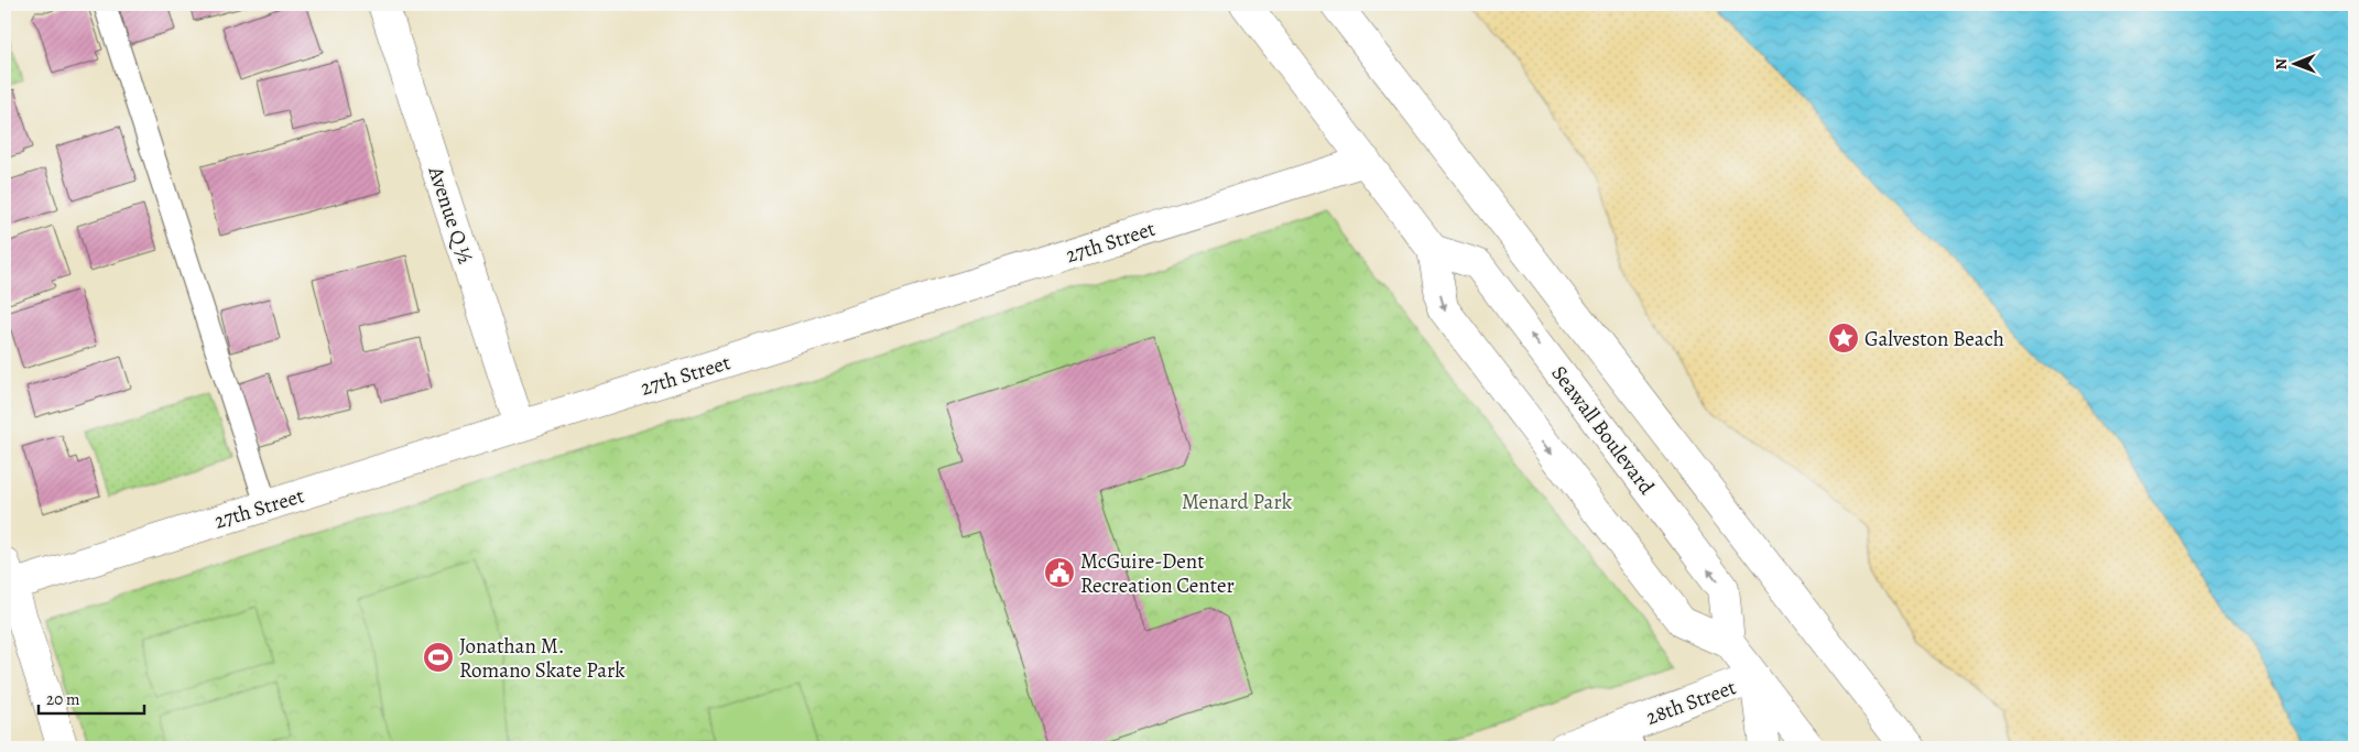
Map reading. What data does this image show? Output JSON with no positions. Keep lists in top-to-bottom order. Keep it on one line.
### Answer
{"streets":{"street":["Avenue Q ½","27th Street","Seawall Boulevard","28th Street"]},"crossings":[["Avenue Q ½","27th Street"]],"parks":["Menard Park"],"places":{"place":["Galveston Beach"],"public building":["McGuire-Dent Recreation Center"],"sports":["Jonathan M. Romano Skate Park"]},"scale_bar":"20 m","north":"left"}
